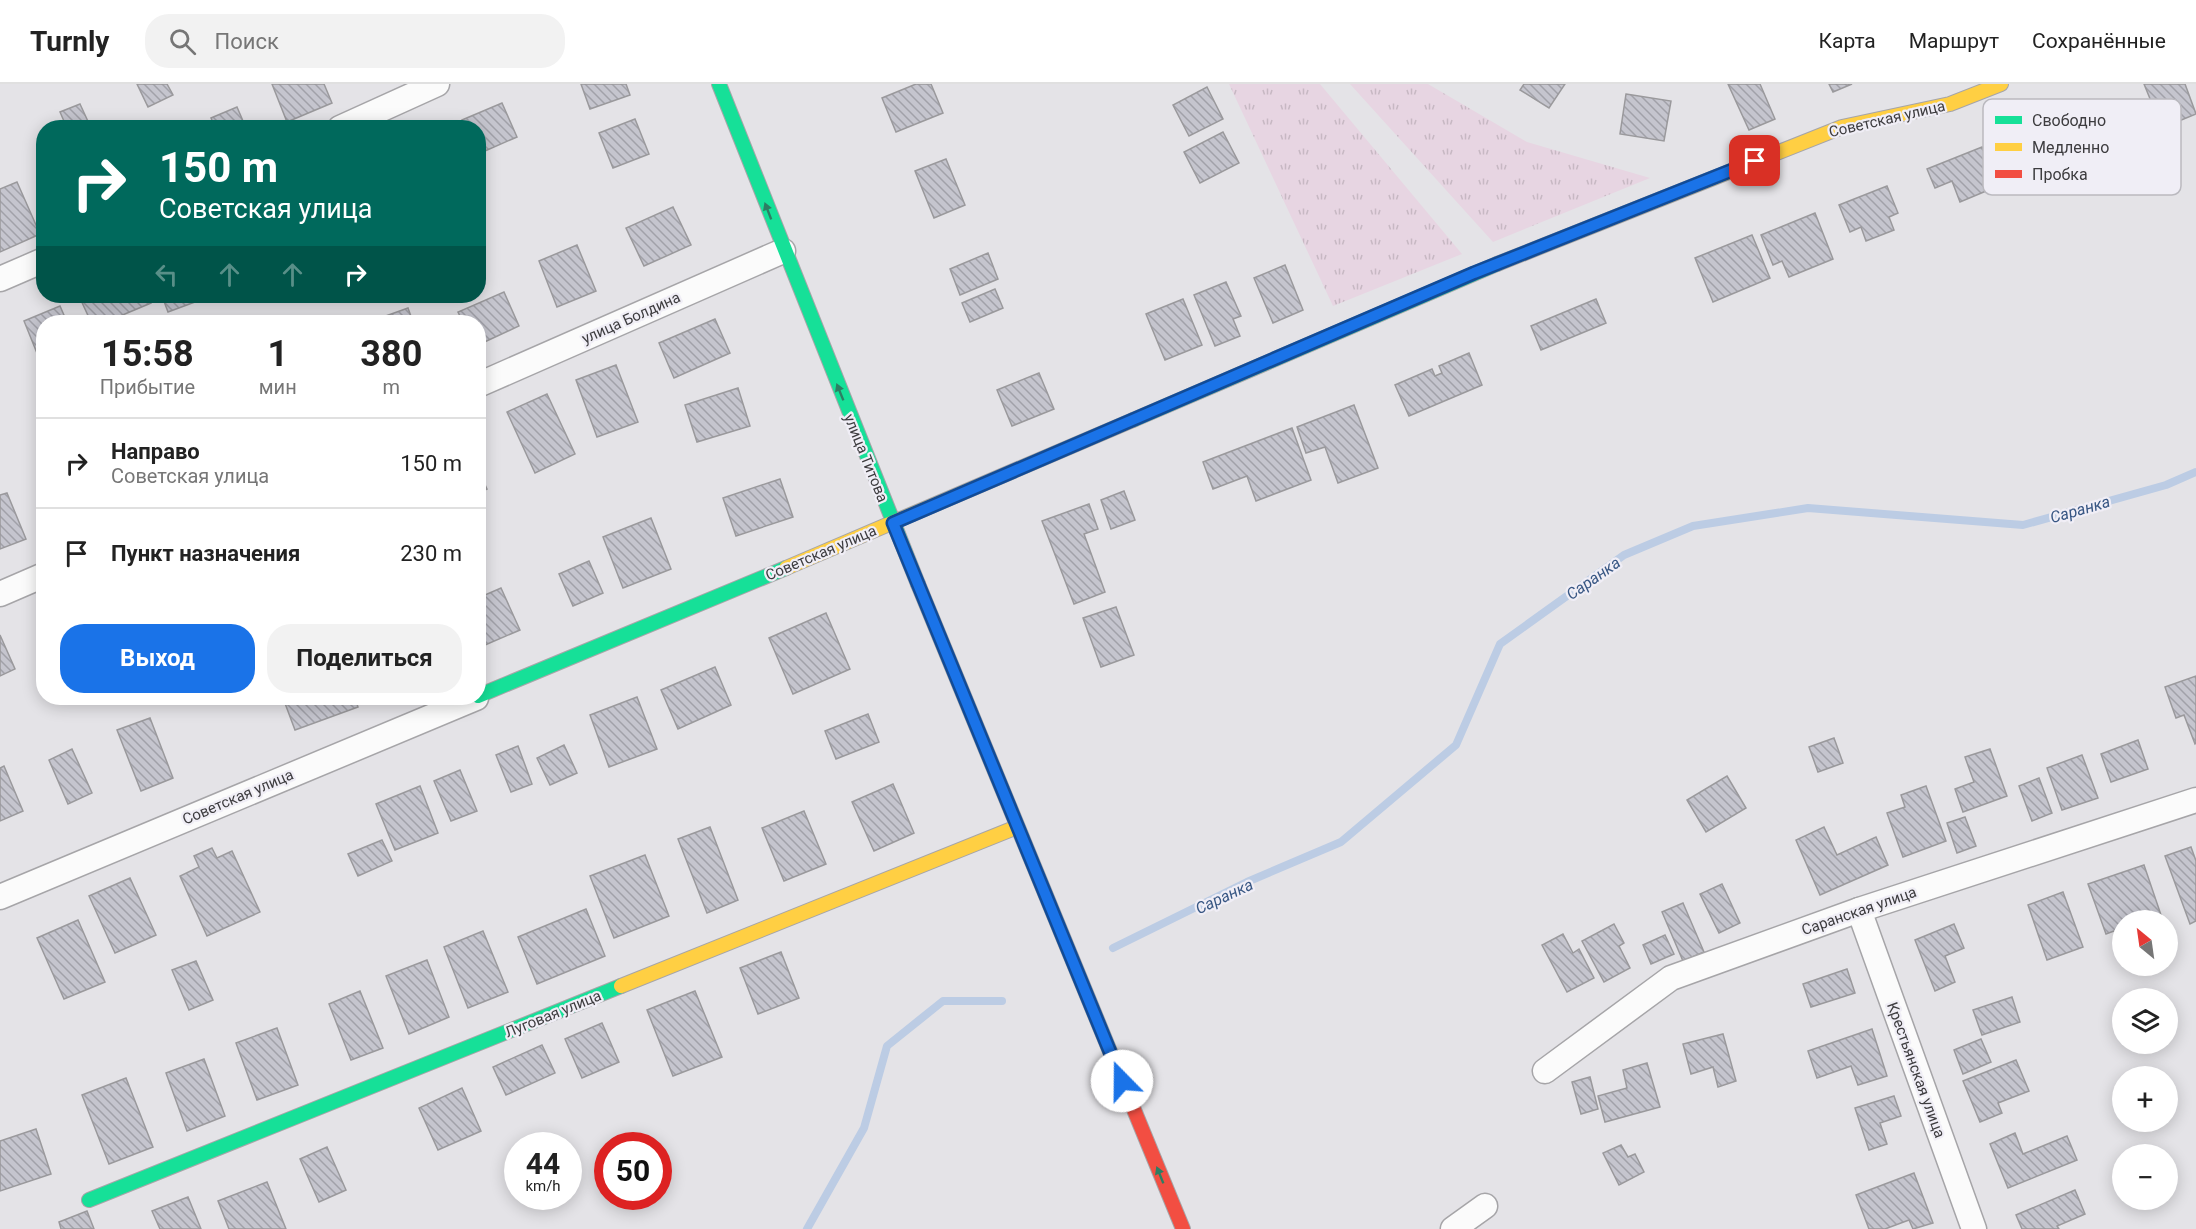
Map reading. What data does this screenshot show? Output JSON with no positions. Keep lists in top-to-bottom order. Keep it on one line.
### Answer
{"streets":{"street":["Советская улица","улица Болдина","улица Титова","Саранская улица","Луговая улица","Крестьянская улица"]},"crossings":[["Советская улица","улица Титова"],["улица Болдина","улица Титова"],["улица Титова","Луговая улица"],["Саранская улица","Крестьянская улица"]],"one_way":["улица Титова"],"water":["Саранка"],"legend":["Свободно","Медленно","Пробка"],"north":"top left","page":{"header":"Turnly","search":"Поиск","nav":["Карта","Маршрут","Сохранённые"],"turn":["150 m","Советская улица"],"eta":["15:58","Прибытие","1","мин","380","m"],"list":[{"name":"Направо","note":"Советская улица","value":"150 m"},{"name":"Пункт назначения","value":"230 m"}],"buttons":["Выход","Поделиться"],"map_buttons":["+","−"],"speed":"44 km/h","limit":"50"}}
